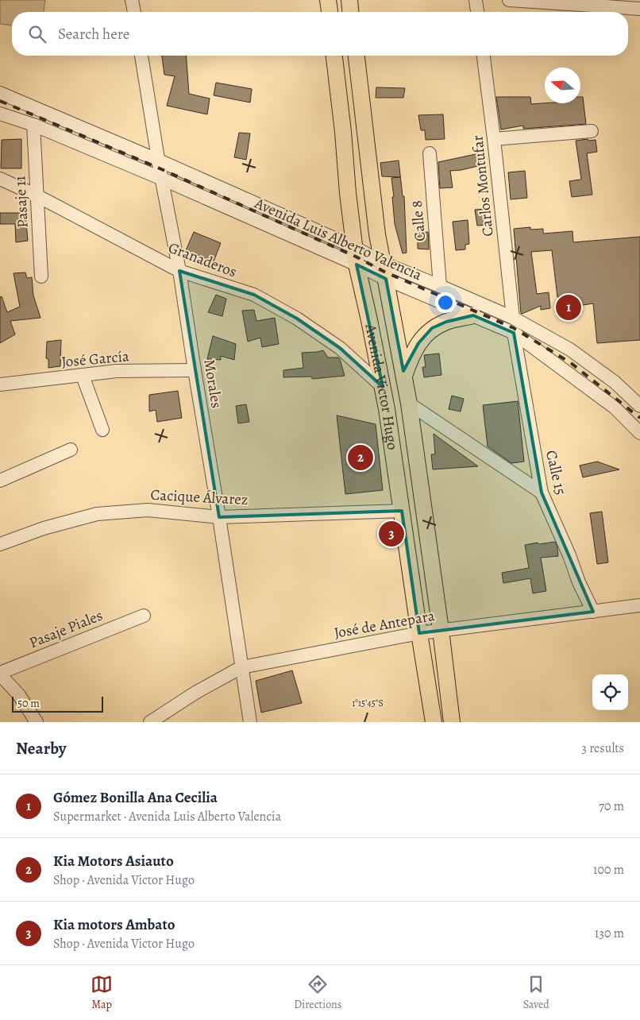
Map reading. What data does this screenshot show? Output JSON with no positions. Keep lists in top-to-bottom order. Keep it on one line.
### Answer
{"streets":{"main road":["Avenida Victor Hugo"],"street":["Carlos Montufar","Pasaje 11","Calle 8","Avenida Luis Alberto Valencia","Granaderos","José García","Morales","Calle 15","Cacique Álvarez","José de Antepara","Pasaje Piales"]},"crossings":[["Carlos Montufar","Avenida Luis Alberto Valencia"],["Pasaje 11","Avenida Luis Alberto Valencia"],["Pasaje 11","Granaderos"],["Calle 8","Avenida Luis Alberto Valencia"],["Avenida Luis Alberto Valencia","Morales"],["Avenida Luis Alberto Valencia","Avenida Victor Hugo"],["Avenida Luis Alberto Valencia","Calle 15"],["Granaderos","Morales"],["Granaderos","Avenida Victor Hugo"],["José García","Morales"],["Morales","Cacique Álvarez"],["Morales","José de Antepara"],["Avenida Victor Hugo","Cacique Álvarez"],["Avenida Victor Hugo","José de Antepara"],["Calle 15","José de Antepara"]],"scale_bar":"50 m","north":"left","page":{"search":"Search here","pins":["1","2","3"],"scale":"50 m","heading":["Nearby","3 results"],"list":[{"mark":"1","name":"Gómez Bonilla Ana Cecilia","note":"Supermarket · Avenida Luis Alberto Valencia","value":"70 m"},{"mark":"2","name":"Kia Motors Asiauto","note":"Shop · Avenida Victor Hugo","value":"100 m"},{"mark":"3","name":"Kia motors Ambato","note":"Shop · Avenida Victor Hugo","value":"130 m"}],"nav":["Map","Directions","Saved"]},"coordinates":["1°15'45\"S"]}
